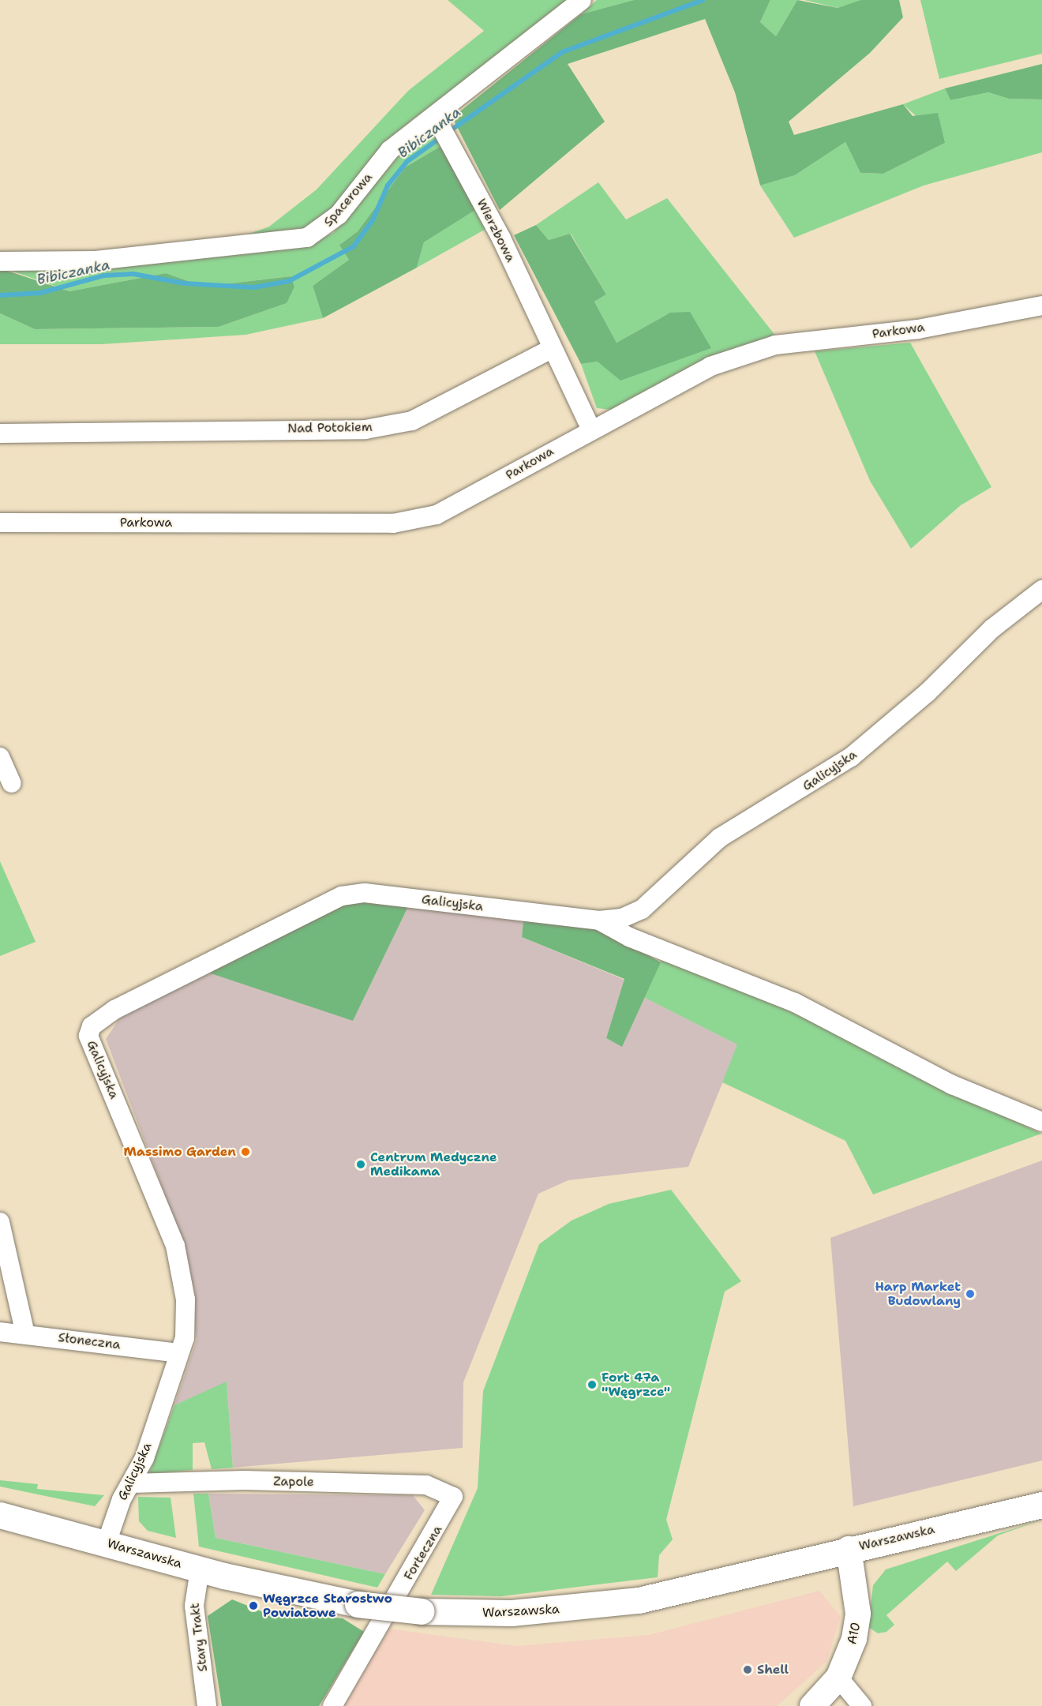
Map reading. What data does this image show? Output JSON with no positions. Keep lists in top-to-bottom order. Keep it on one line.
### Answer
{"streets":{"main road":["Warszawska"],"street":["Spacerowa","Wierzbowa","Parkowa","Nad Potokiem","Galicyjska","Słoneczna","Zapole","Forteczna","A10","Stary Trakt"]},"crossings":[["Spacerowa","Wierzbowa"],["Wierzbowa","Nad Potokiem"],["Galicyjska","Słoneczna"],["Galicyjska","Zapole"],["Galicyjska","Warszawska"],["Zapole","Forteczna"],["Warszawska","A10"],["Warszawska","Stary Trakt"]],"water":["Bibiczanka"],"places":["Massimo Garden","Centrum Medyczne Medikama","Harp Market Budowlany","Fort 47a \"Węgrzce\"","Węgrzce Starostwo Powiatowe","Shell"]}
